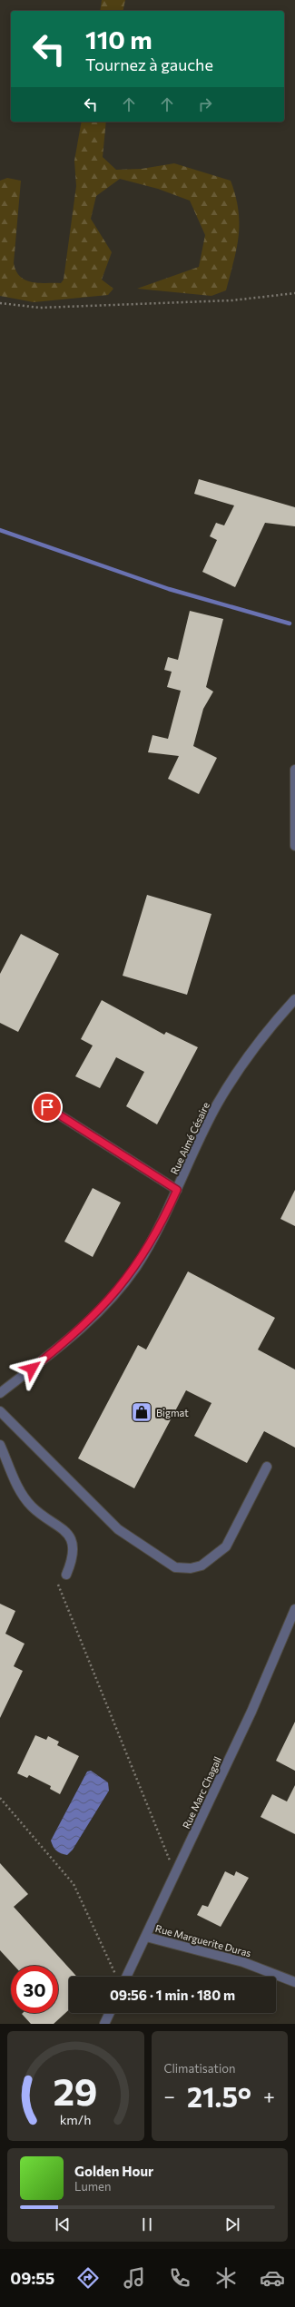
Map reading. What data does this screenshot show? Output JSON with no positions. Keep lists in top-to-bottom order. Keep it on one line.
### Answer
{"streets":{"street":["Rue Aimé Césaire","Rue Marc Chagall","Rue Marguerite Duras"]},"crossings":[["Rue Marc Chagall","Rue Marguerite Duras"]],"places":{"shop":["Bigmat"]},"page":{"turn":["110 m","Tournez à gauche"],"limit":"30","trip":"09:56 · 1 min · 180 m","tile":"Climatisation","heat":["−","21.5°","+"],"song":["Golden Hour","Lumen"],"tabs":"09:55","gauge":["29","km/h"]}}
